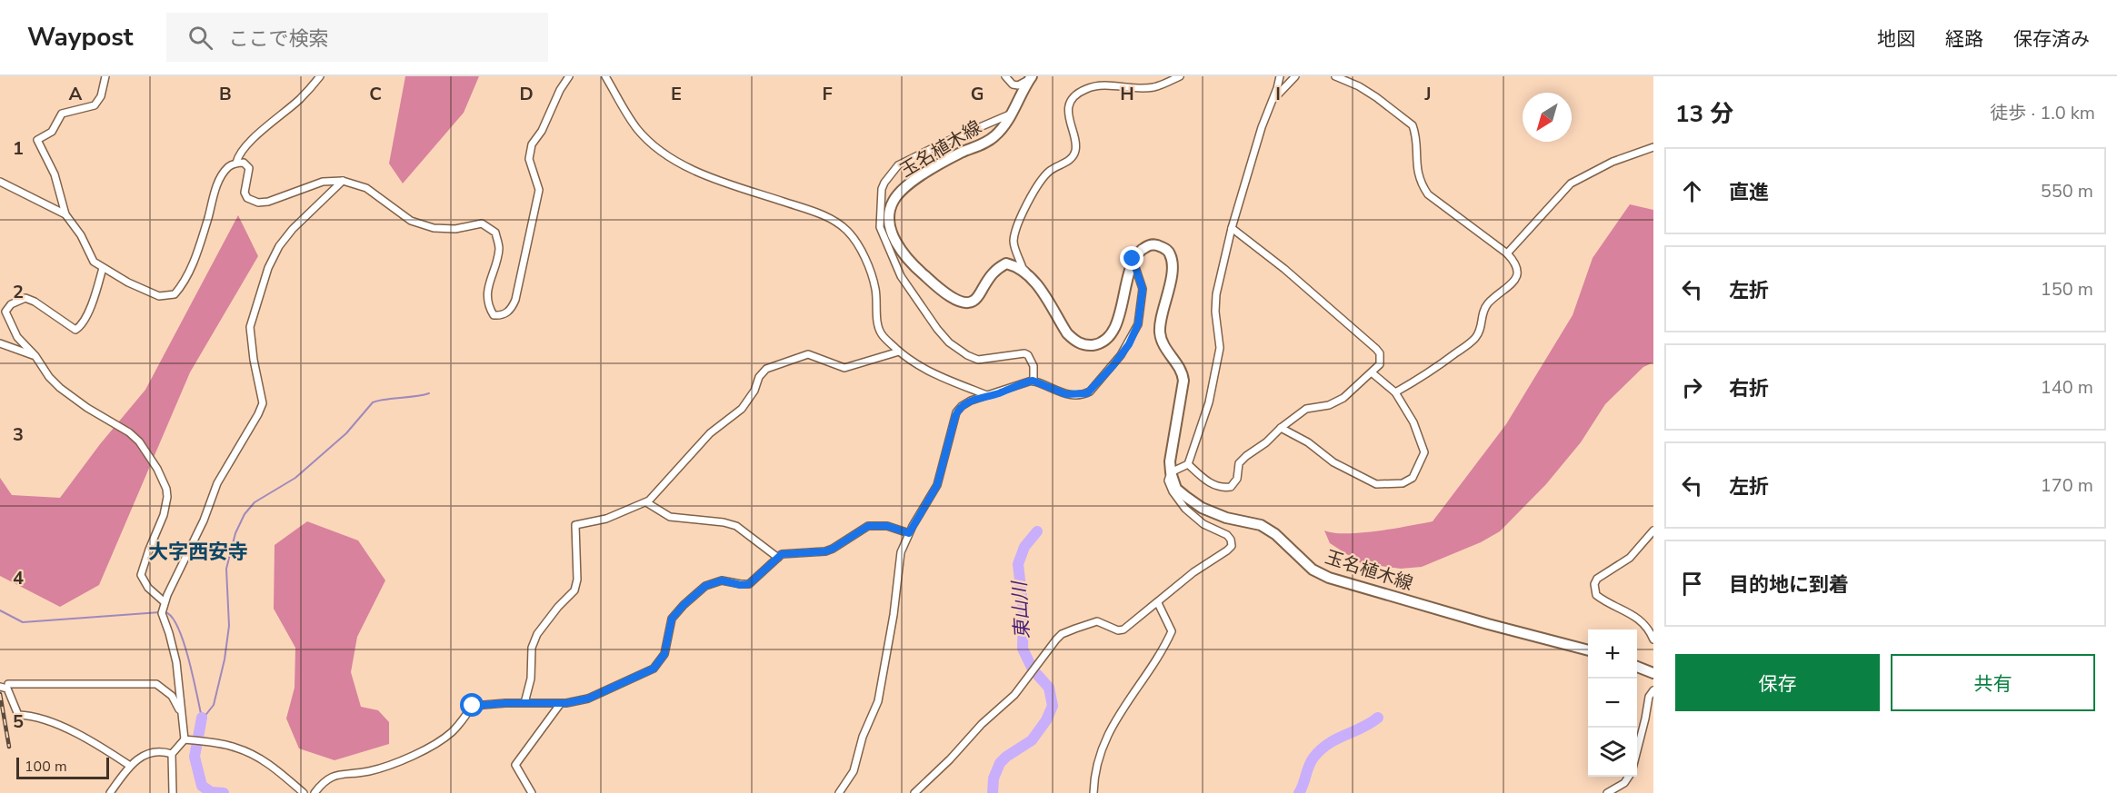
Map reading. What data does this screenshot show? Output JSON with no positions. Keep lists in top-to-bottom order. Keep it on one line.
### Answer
{"streets":{"main road":["玉名植木線"]},"districts":["大字西安寺"],"water":["東山川"],"scale_bar":"100 m","north":"bottom left","page":{"header":"Waypost","search":"ここで検索","nav":["地図","経路","保存済み"],"heading":["13 分","徒歩 · 1.0 km"],"list":[["直進","550 m"],["左折","150 m"],["右折","140 m"],["左折","170 m"],"目的地に到着"],"map_buttons":["+","−"],"buttons":["保存","共有"],"scale":"100 m"},"grid":{"columns":["A","B","C","D","E","F","G","H","I","J"],"rows":["1","2","3","4","5"]}}
